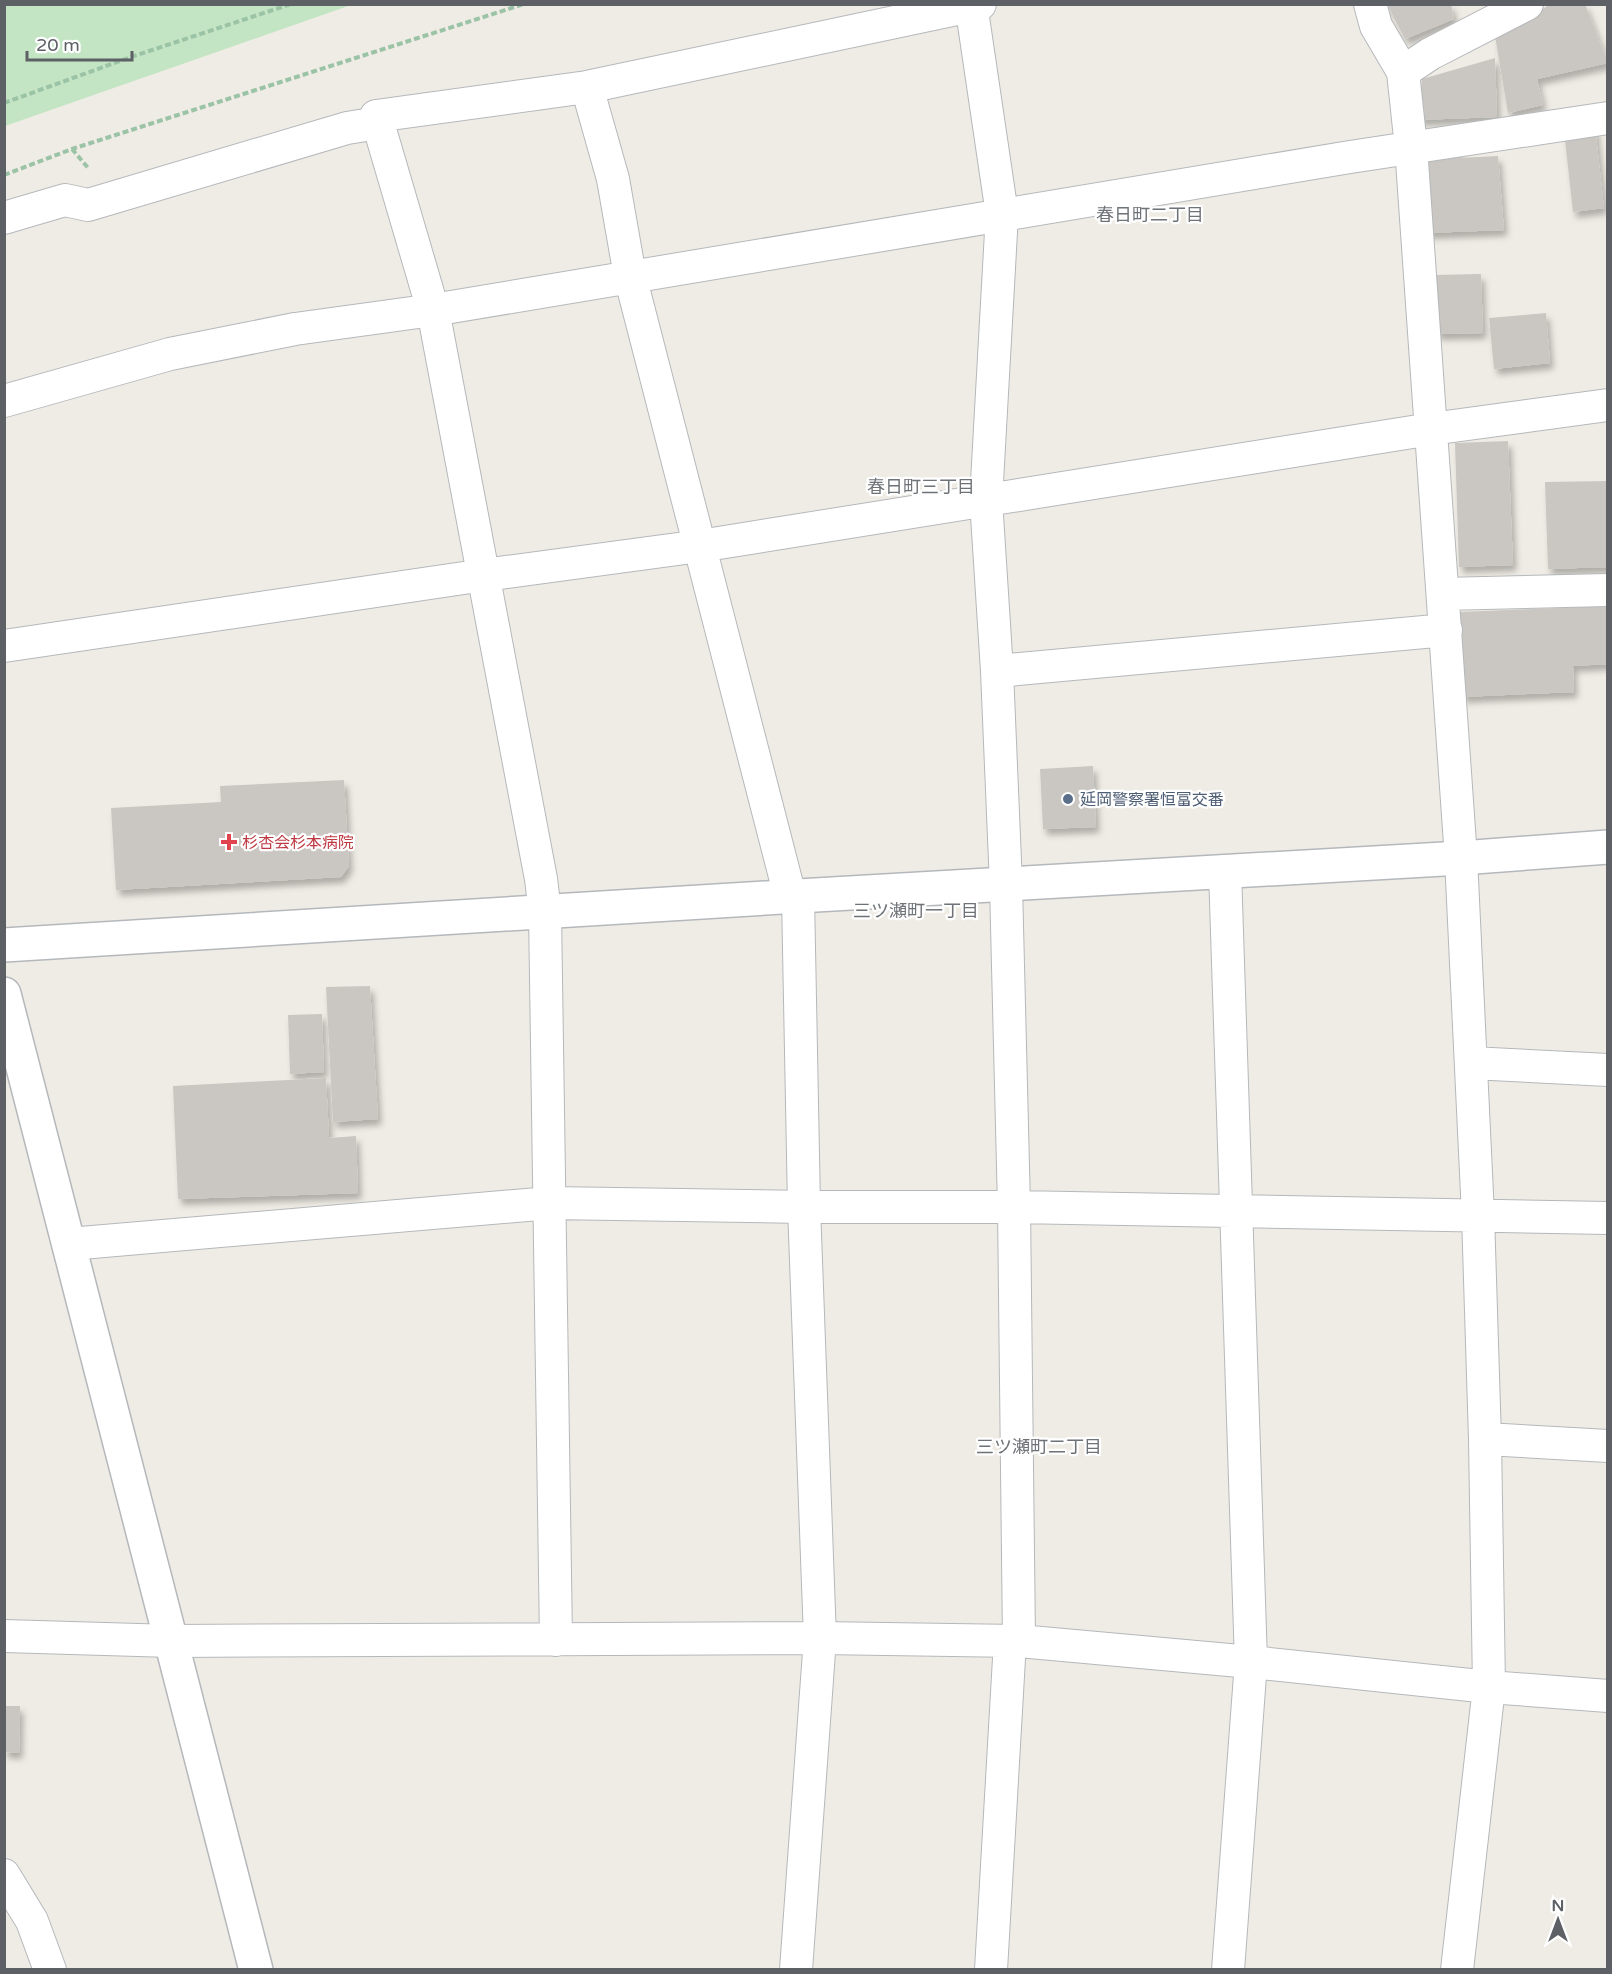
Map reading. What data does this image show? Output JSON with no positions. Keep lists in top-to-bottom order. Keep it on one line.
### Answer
{"districts":["春日町二丁目","春日町三丁目","三ツ瀬町一丁目","三ツ瀬町二丁目"],"places":{"other":["延岡警察署恒富交番"],"health":["杉杏会杉本病院"]},"scale_bar":"20 m","north":"top"}
